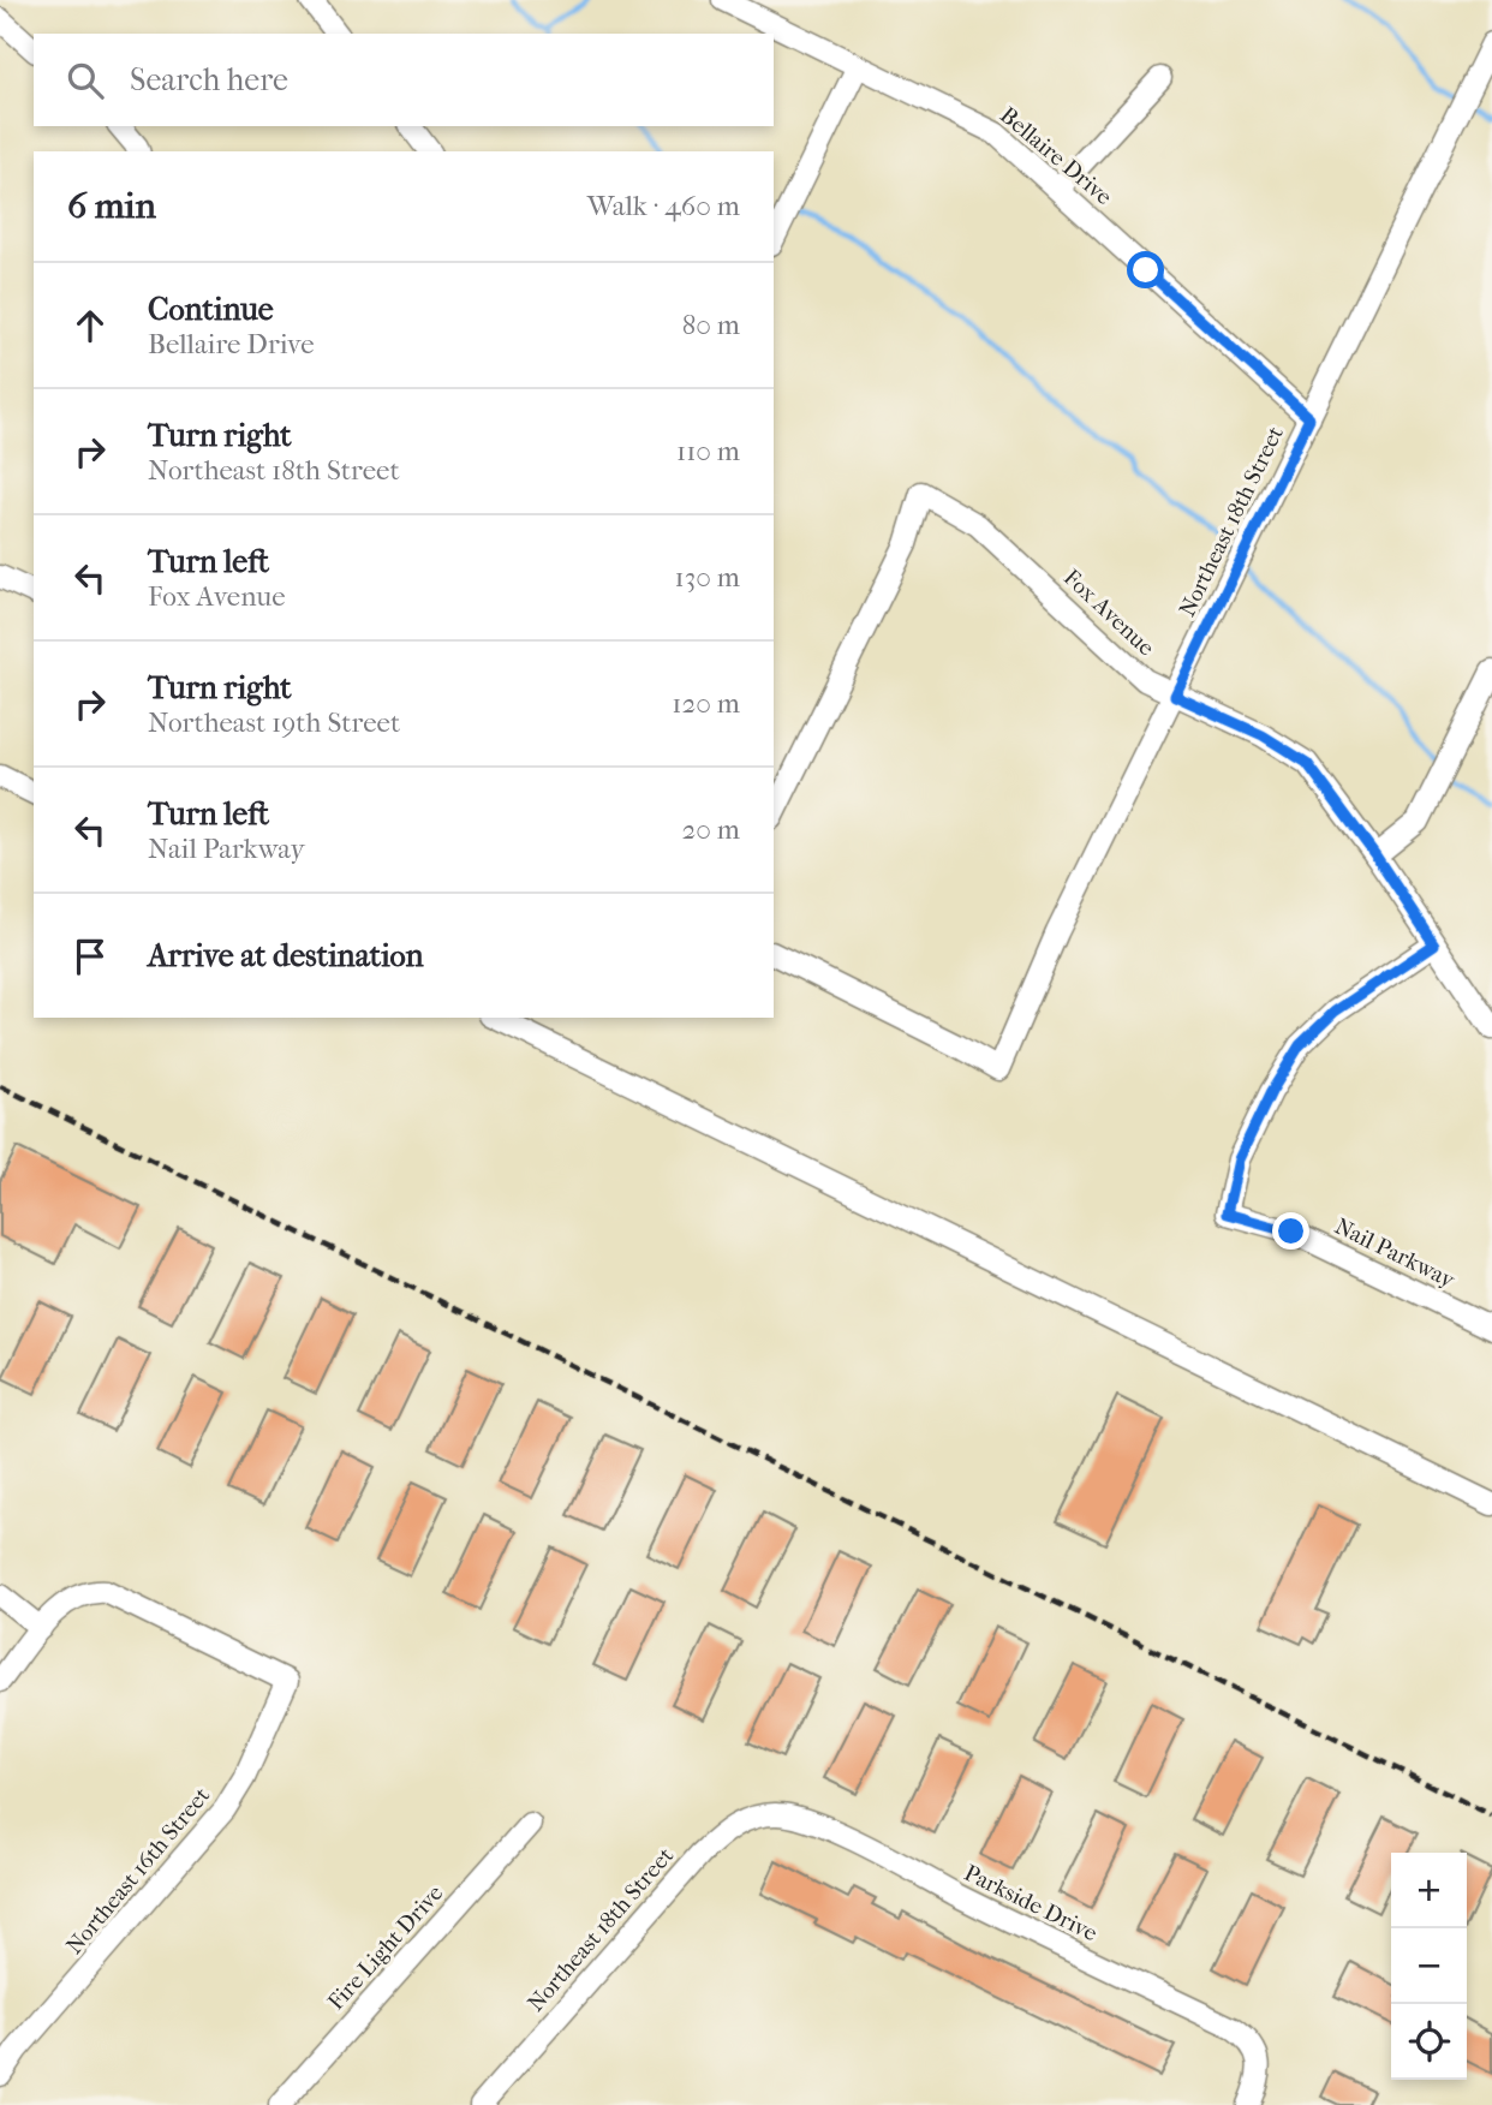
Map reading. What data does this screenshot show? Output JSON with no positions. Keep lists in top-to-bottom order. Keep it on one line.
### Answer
{"streets":{"street":["Bellaire Drive","Northeast 18th Street","Fox Avenue","Nail Parkway","Northeast 16th Street","Parkside Drive","Fire Light Drive"]},"crossings":[["Bellaire Drive","Northeast 18th Street"],["Northeast 18th Street","Fox Avenue"],["Northeast 18th Street","Parkside Drive"],["Fox Avenue","Nail Parkway"]],"page":{"search":"Search here","heading":["6 min","Walk · 460 m"],"list":[["Continue","Bellaire Drive","80 m"],["Turn right","Northeast 18th Street","110 m"],["Turn left","Fox Avenue","130 m"],["Turn right","Northeast 19th Street","120 m"],["Turn left","Nail Parkway","20 m"],"Arrive at destination"],"map_buttons":["+","−"]}}
